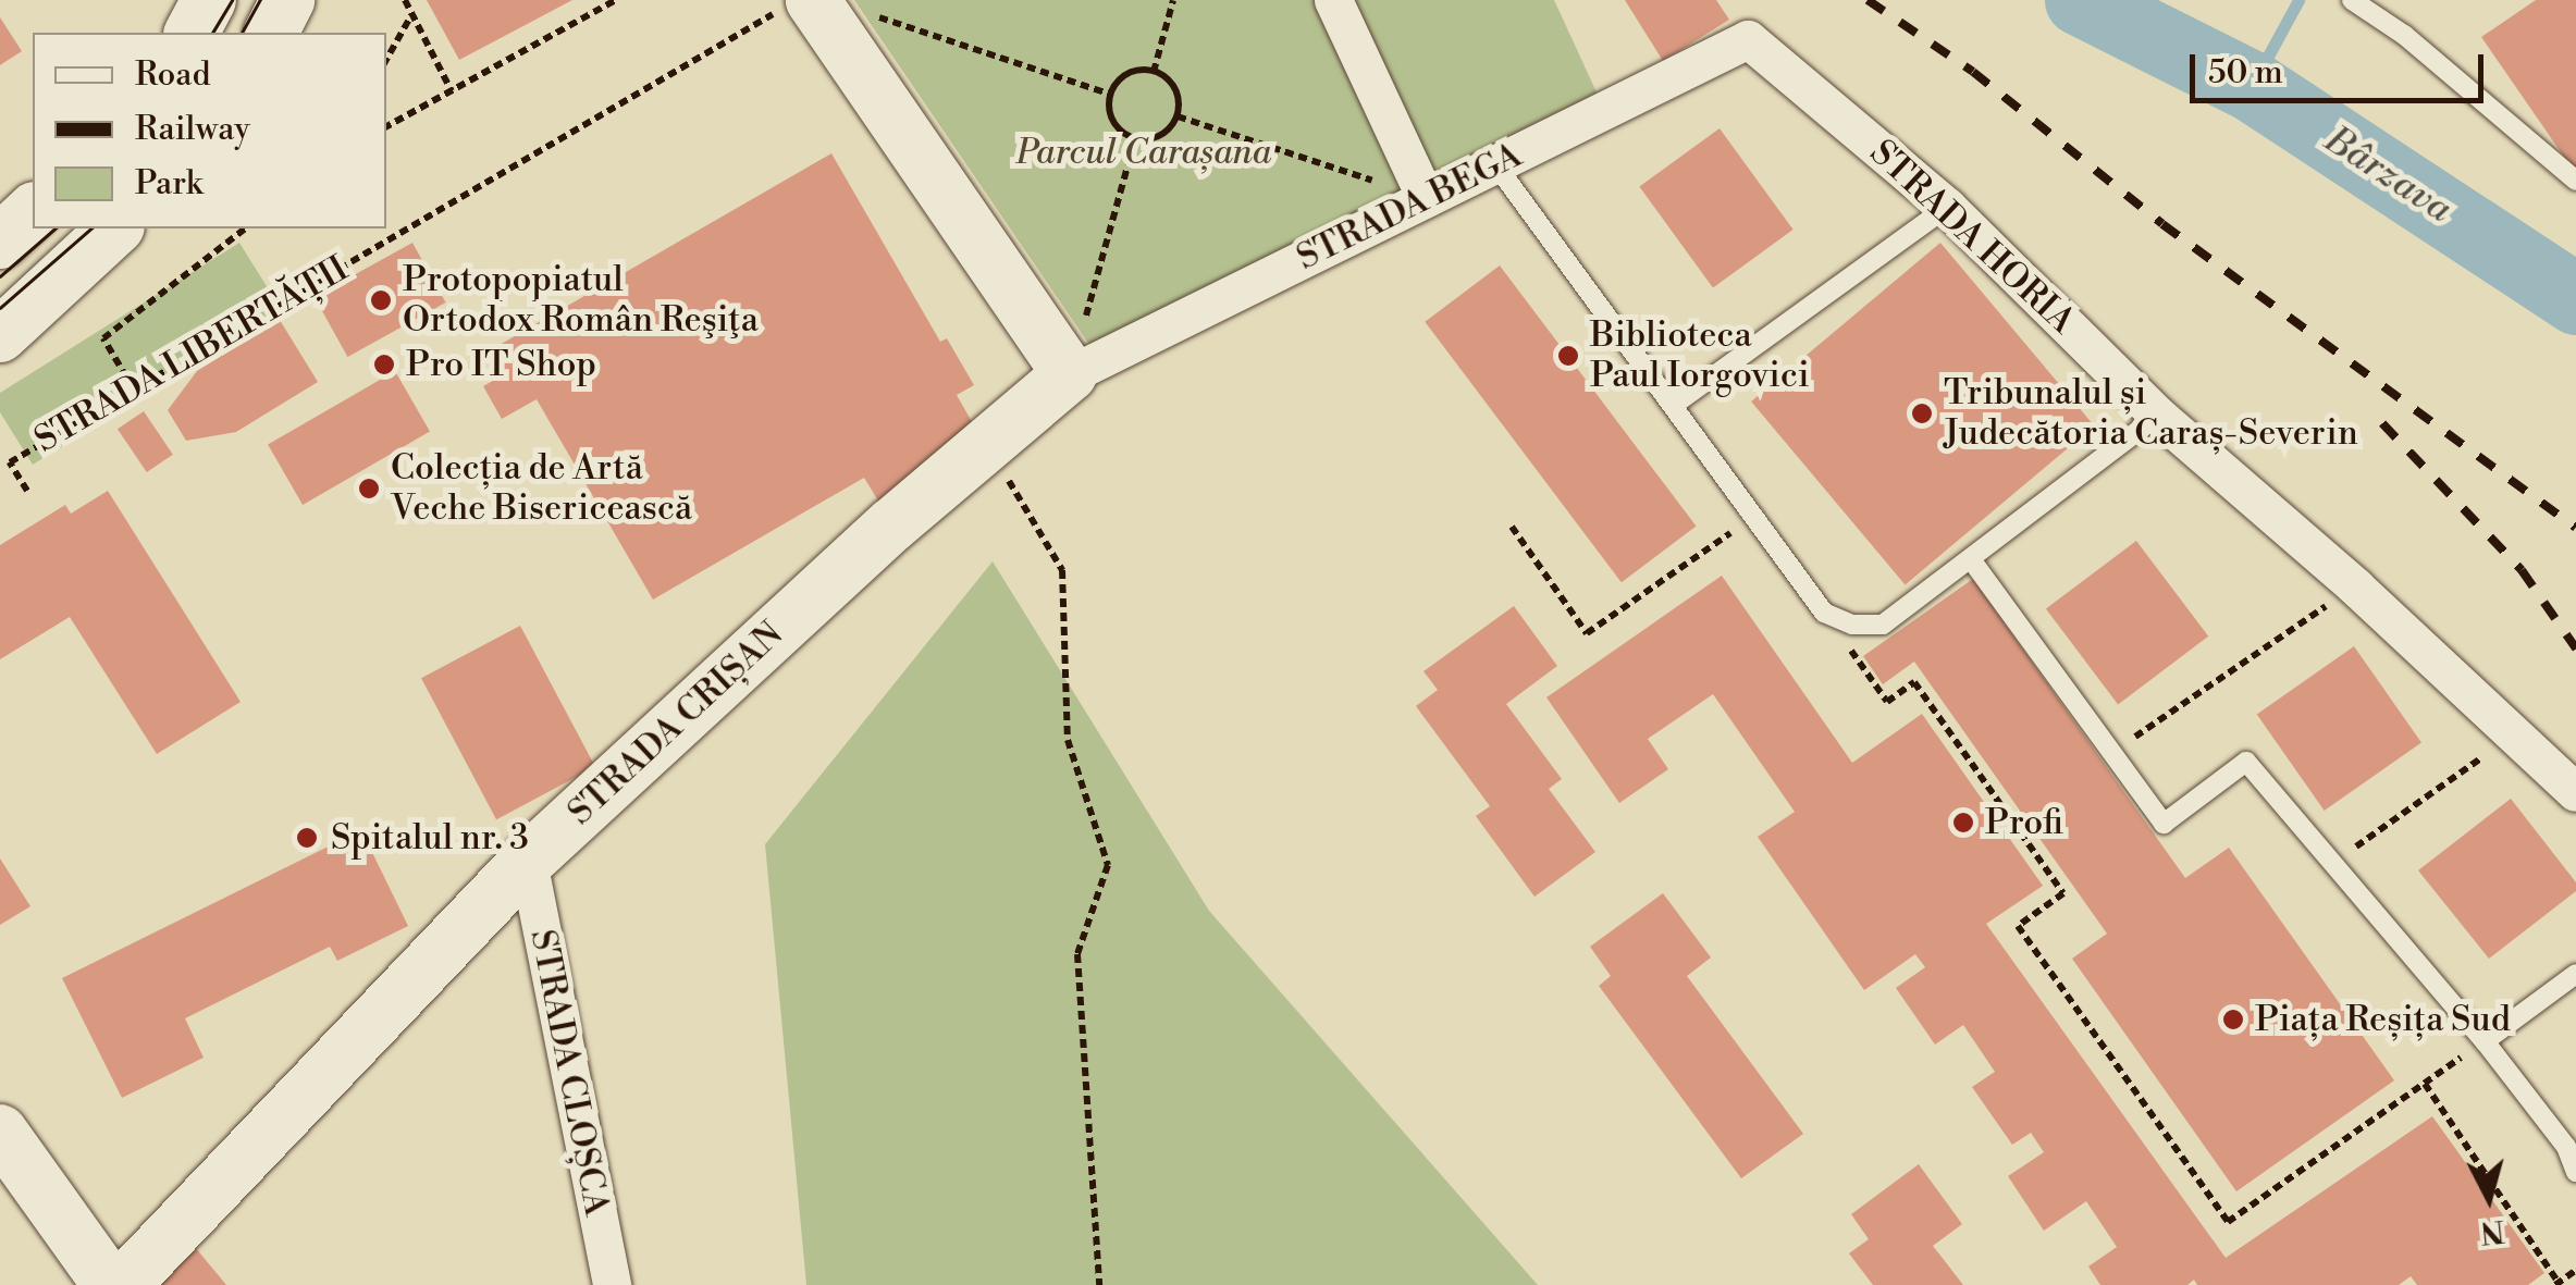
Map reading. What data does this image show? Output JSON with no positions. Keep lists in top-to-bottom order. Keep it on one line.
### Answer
{"streets":{"street":["STRADA BEGA","STRADA HORIA","STRADA CRIȘAN","STRADA CLOȘCA"],"path":["STRADA LIBERTĂȚII"]},"crossings":[["STRADA BEGA","STRADA HORIA"],["STRADA BEGA","STRADA CRIȘAN"],["STRADA CRIȘAN","STRADA CLOȘCA"]],"water":["Bârzava"],"parks":["Parcul Carașana"],"places":["Protopopiatul Ortodox Român Reşiţa","Biblioteca Paul Iorgovici","Pro IT Shop","Tribunalul și Judecătoria Caraș-Severin","Colecția de Artă Veche Bisericească","Profi","Spitalul nr. 3","Piața Reșița Sud"],"legend":["Road","Railway","Park"],"scale_bar":"50 m","north":"bottom"}
